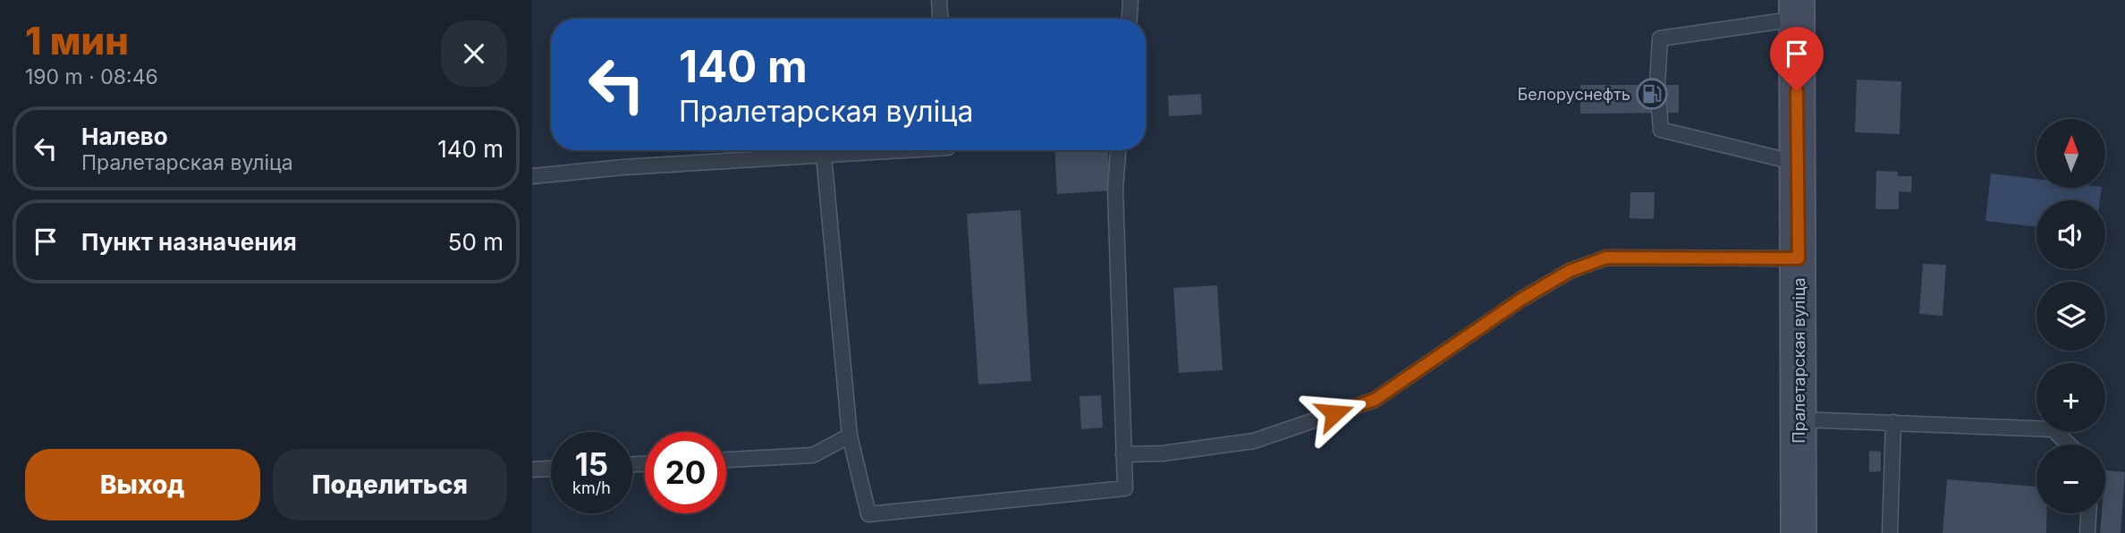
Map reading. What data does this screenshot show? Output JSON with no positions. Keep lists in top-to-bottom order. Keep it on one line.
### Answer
{"streets":{"main road":["Пралетарская вуліца"]},"places":{"fuel station":["Белоруснефть"]},"north":"top","page":{"heading":["1 мин","190 m · 08:46"],"turn":["140 m","Пралетарская вуліца"],"list":[{"name":"Налево","note":"Пралетарская вуліца","value":"140 m"},{"name":"Пункт назначения","value":"50 m"}],"map_buttons":["+","−"],"speed":"15 km/h","limit":"20","buttons":["Выход","Поделиться"]}}
